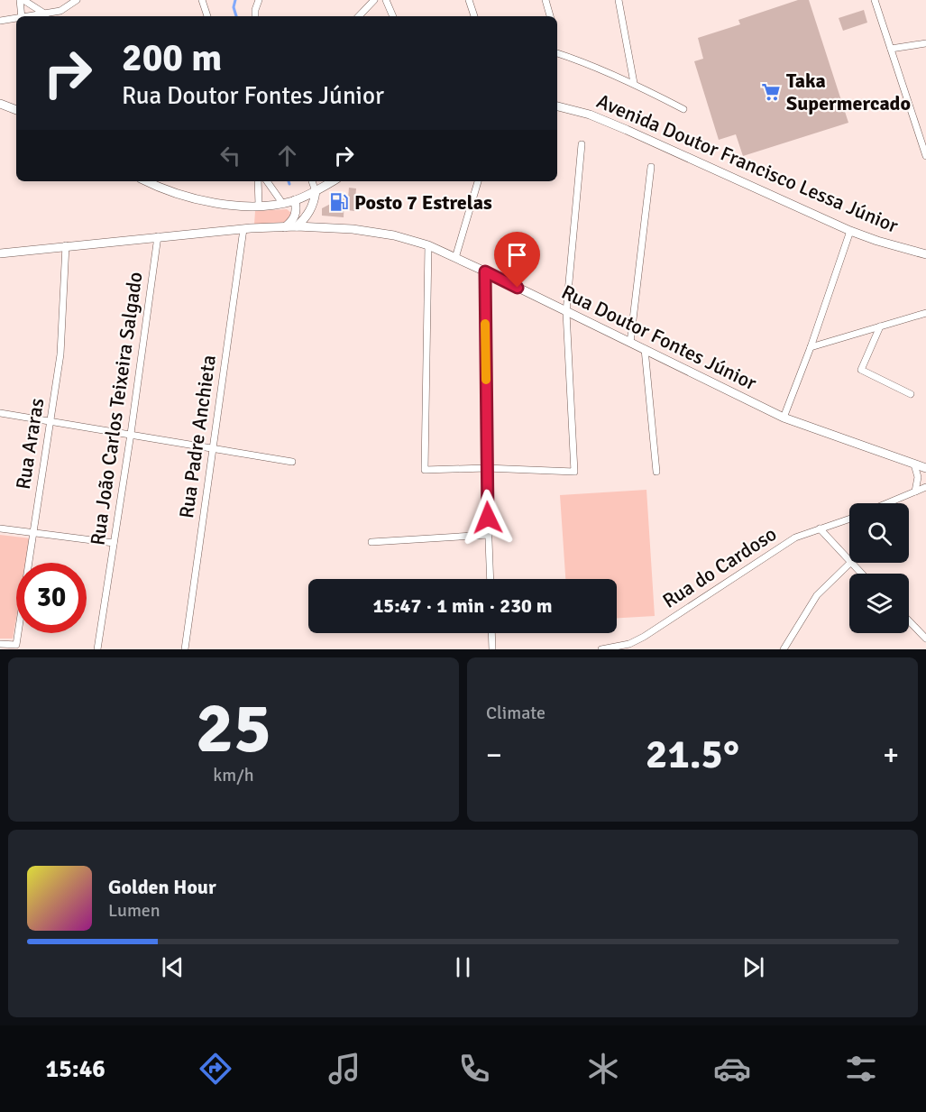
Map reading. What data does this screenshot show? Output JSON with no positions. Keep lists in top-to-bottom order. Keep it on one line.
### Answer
{"streets":{"street":["Avenida Doutor Francisco Lessa Júnior","Rua Doutor Fontes Júnior","Rua João Carlos Teixeira Salgado","Rua Padre Anchieta","Rua Araras","Rua do Cardoso"]},"crossings":[["Rua Doutor Fontes Júnior","Rua João Carlos Teixeira Salgado"],["Rua Doutor Fontes Júnior","Rua Padre Anchieta"],["Rua Doutor Fontes Júnior","Rua Araras"]],"places":{"supermarket":["Taka Supermercado"],"fuel station":["Posto 7 Estrelas"]},"page":{"turn":["200 m","Rua Doutor Fontes Júnior"],"limit":"30","trip":"15:47 · 1 min · 230 m","tile":[["25","km/h"],"Climate"],"heat":["−","21.5°","+"],"song":["Golden Hour","Lumen"],"tabs":"15:46"}}
